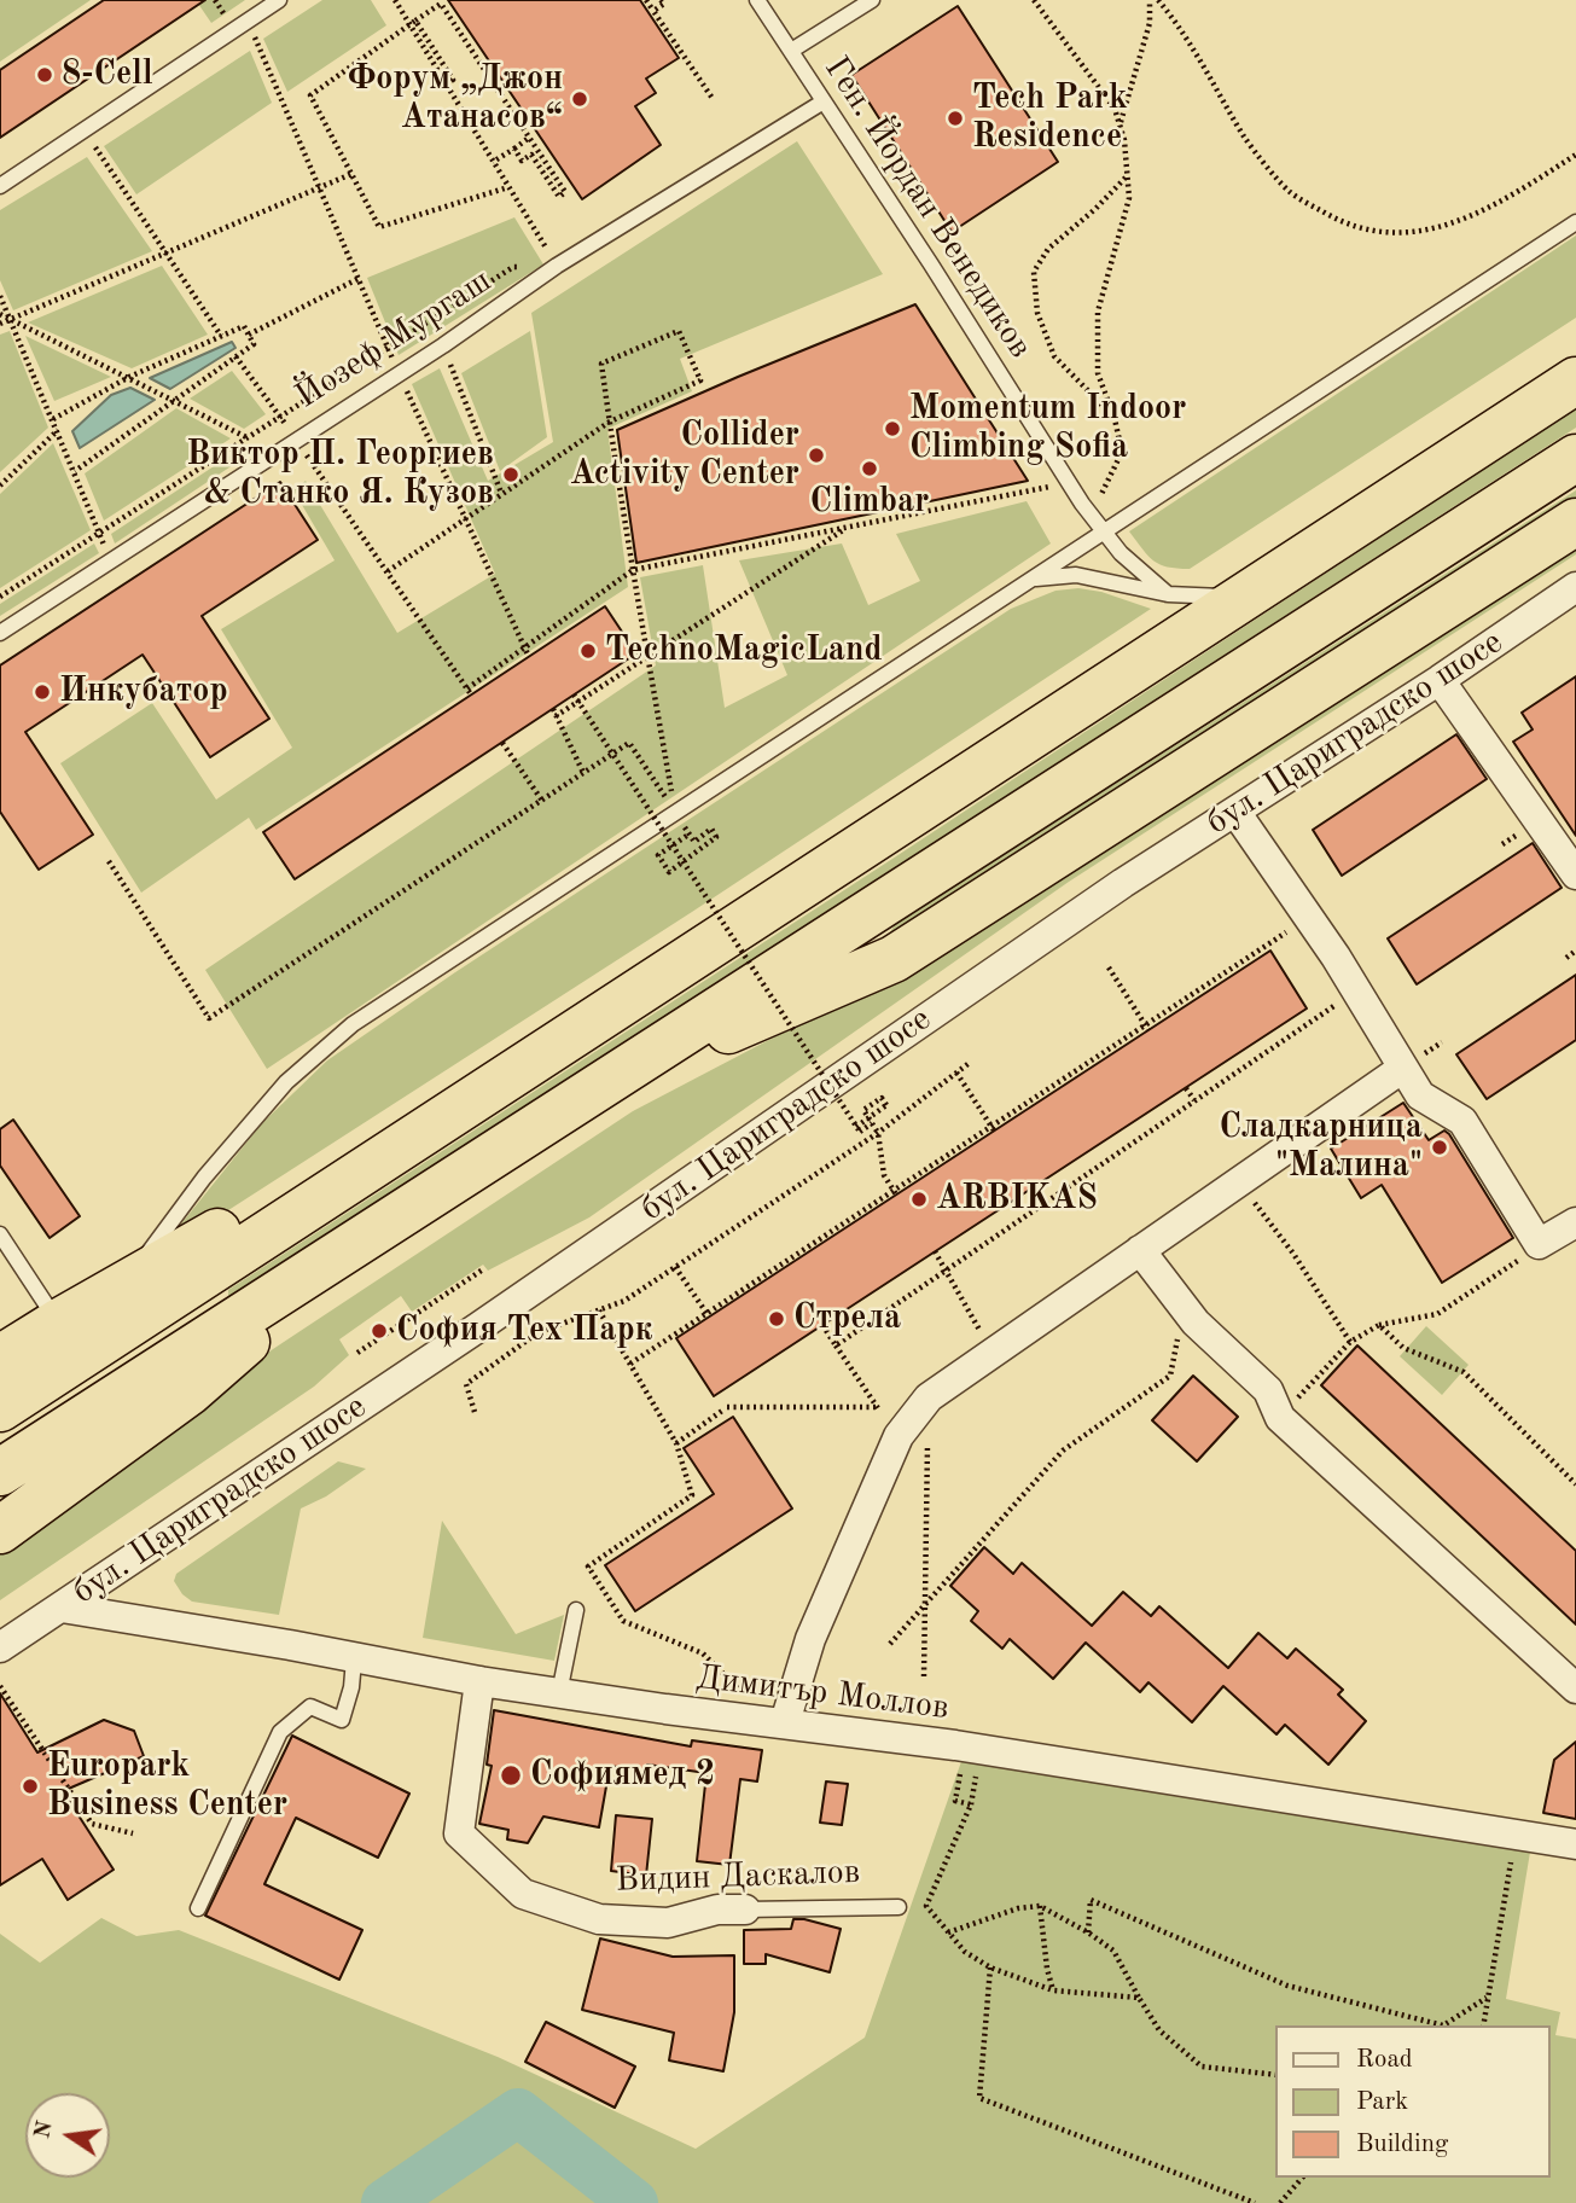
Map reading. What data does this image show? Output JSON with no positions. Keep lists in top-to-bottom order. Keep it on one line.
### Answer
{"streets":{"street":["бул. Цариградско шосе","Димитър Моллов","Видин Даскалов"],"lane":["Ген. Йордан Венедиков","Йозеф Мургаш"]},"crossings":[["Ген. Йордан Венедиков","Йозеф Мургаш"],["бул. Цариградско шосе","Димитър Моллов"],["Димитър Моллов","Видин Даскалов"]],"places":["8-Cell","Форум „Джон Атанасов“","Tech Park Residence","Momentum Indoor Climbing Sofia","Collider Activity Center","Climbar","Виктор П. Георгиев & Станко Я. Кузов","TechnoMagicLand","Инкубатор","Сладкарница \"Малина\"","ARBIKAS","Стрела","София Тех Парк","Софиямед 2","Europark Business Center"],"legend":["Road","Park","Building"],"north":"left"}
